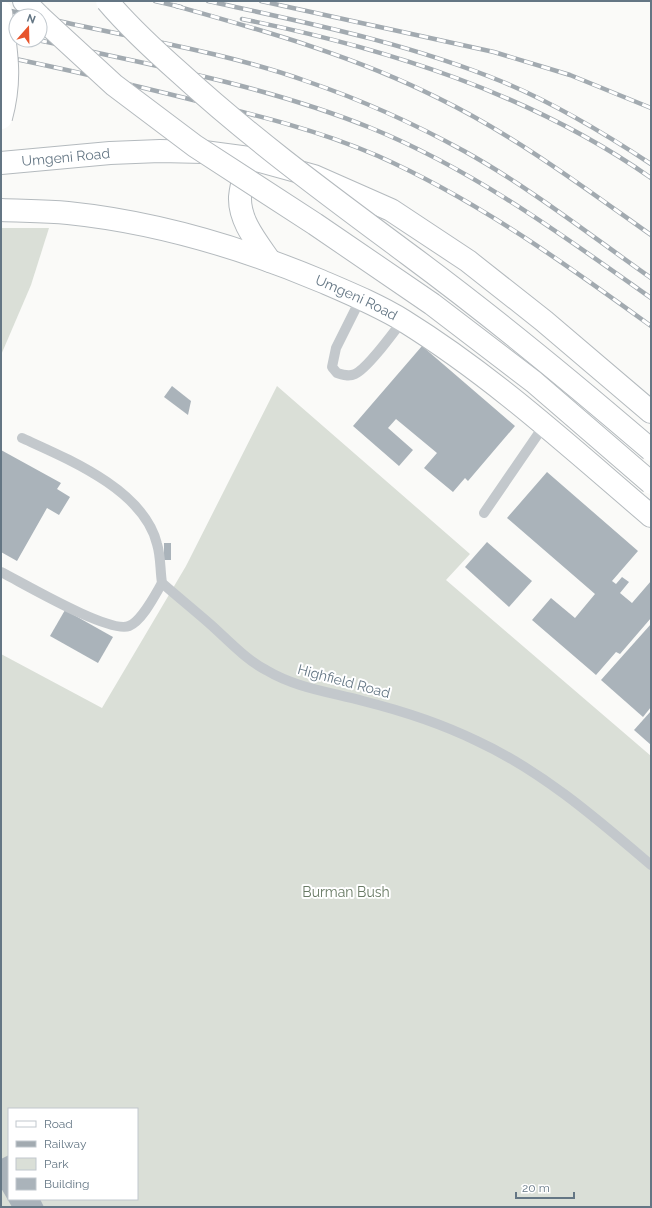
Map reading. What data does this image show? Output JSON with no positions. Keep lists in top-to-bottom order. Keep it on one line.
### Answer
{"streets":{"main road":["Umgeni Road"],"lane":["Highfield Road"]},"parks":["Burman Bush"],"legend":["Road","Railway","Park","Building"],"scale_bar":"20 m","north":"top"}
